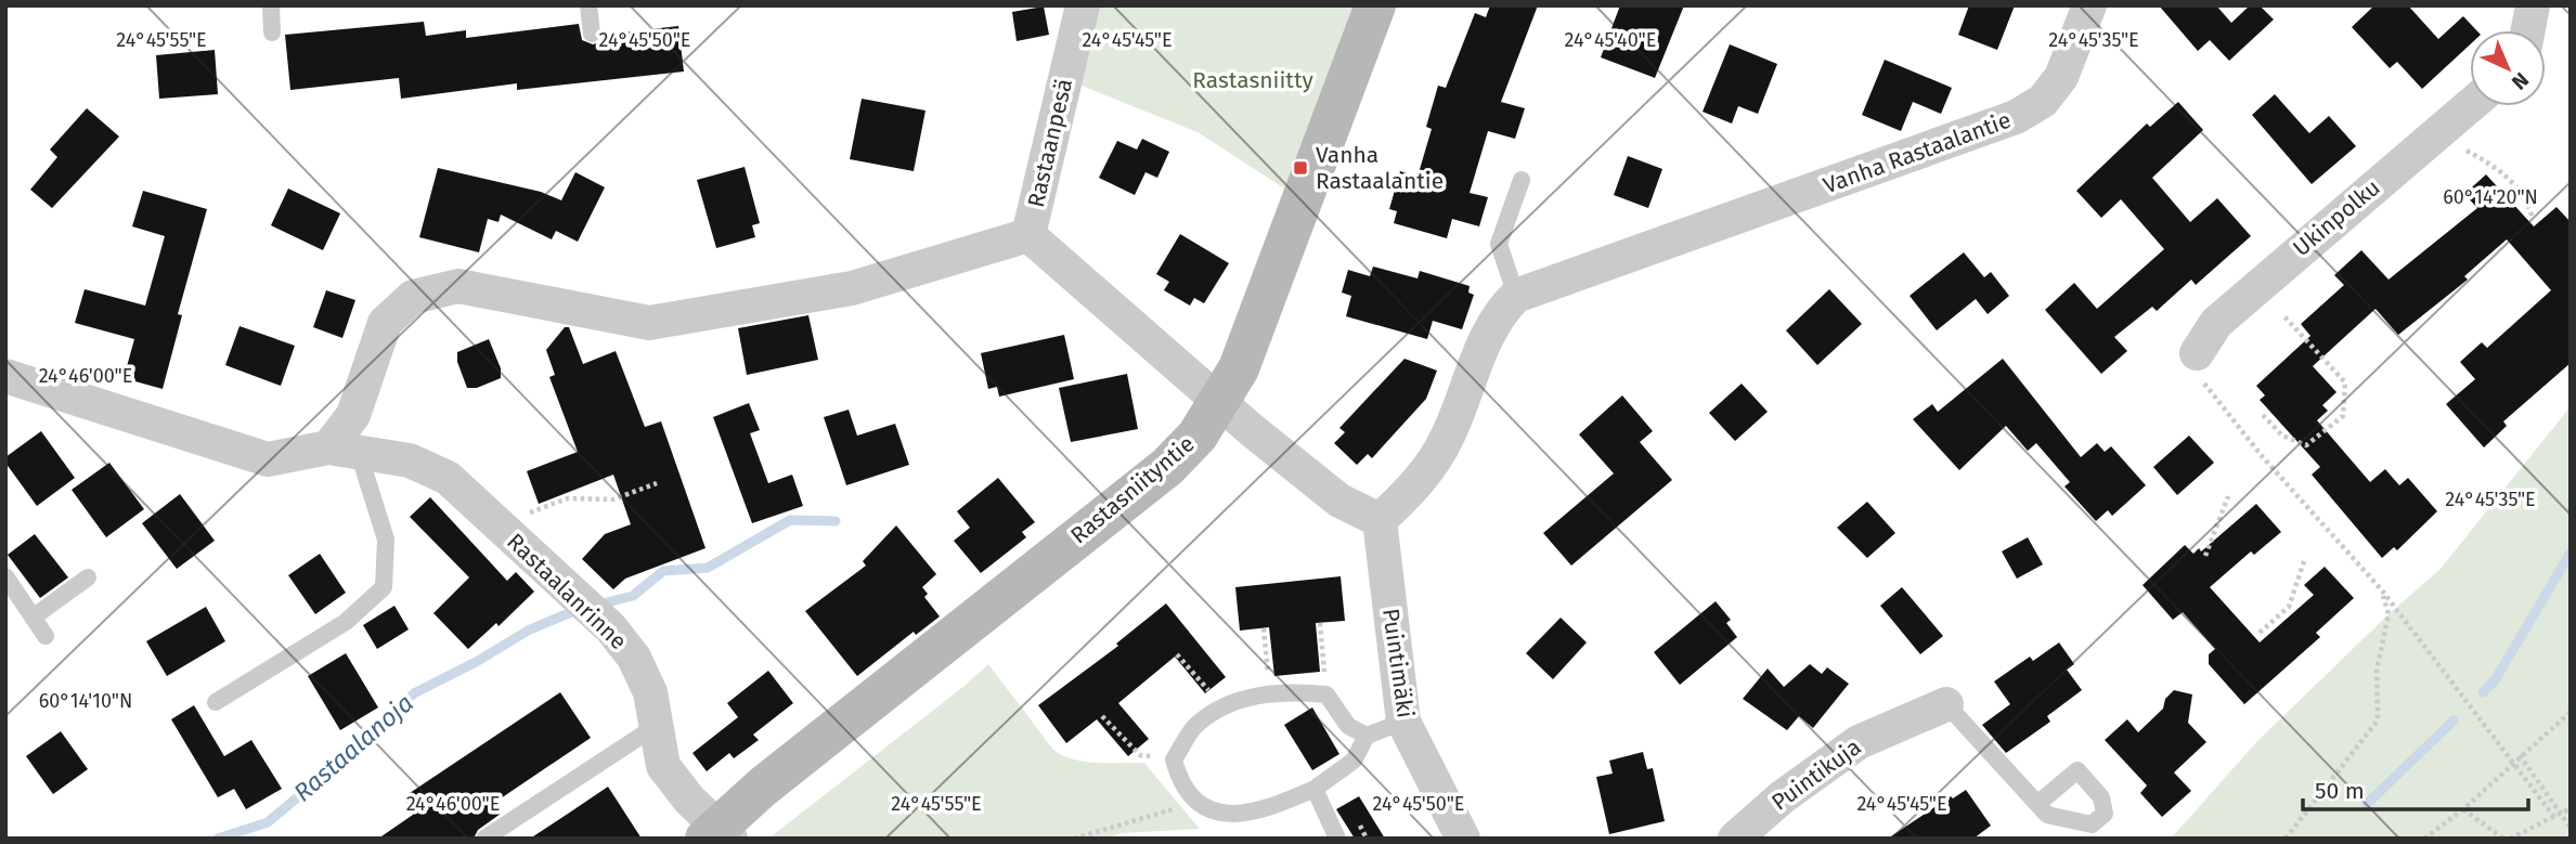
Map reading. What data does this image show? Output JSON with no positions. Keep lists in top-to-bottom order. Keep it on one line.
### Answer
{"streets":{"street":["Rastaanpesä","Vanha Rastaalantie","Ukinpolku","Rastasniityntie","Rastaalanrinne","Puintimäki","Puintikuja"]},"crossings":[["Rastasniityntie","Rastaalanrinne"]],"water":["Rastaalanoja"],"parks":["Rastasniitty"],"places":{"transit":["Vanha Rastaalantie"]},"scale_bar":"50 m","north":"bottom right","coordinates":["24°45'55\"E","24°45'50\"E","24°45'45\"E","24°45'40\"E","24°45'35\"E","60°14'20\"N","24°46'00\"E","60°14'10\"N"]}
